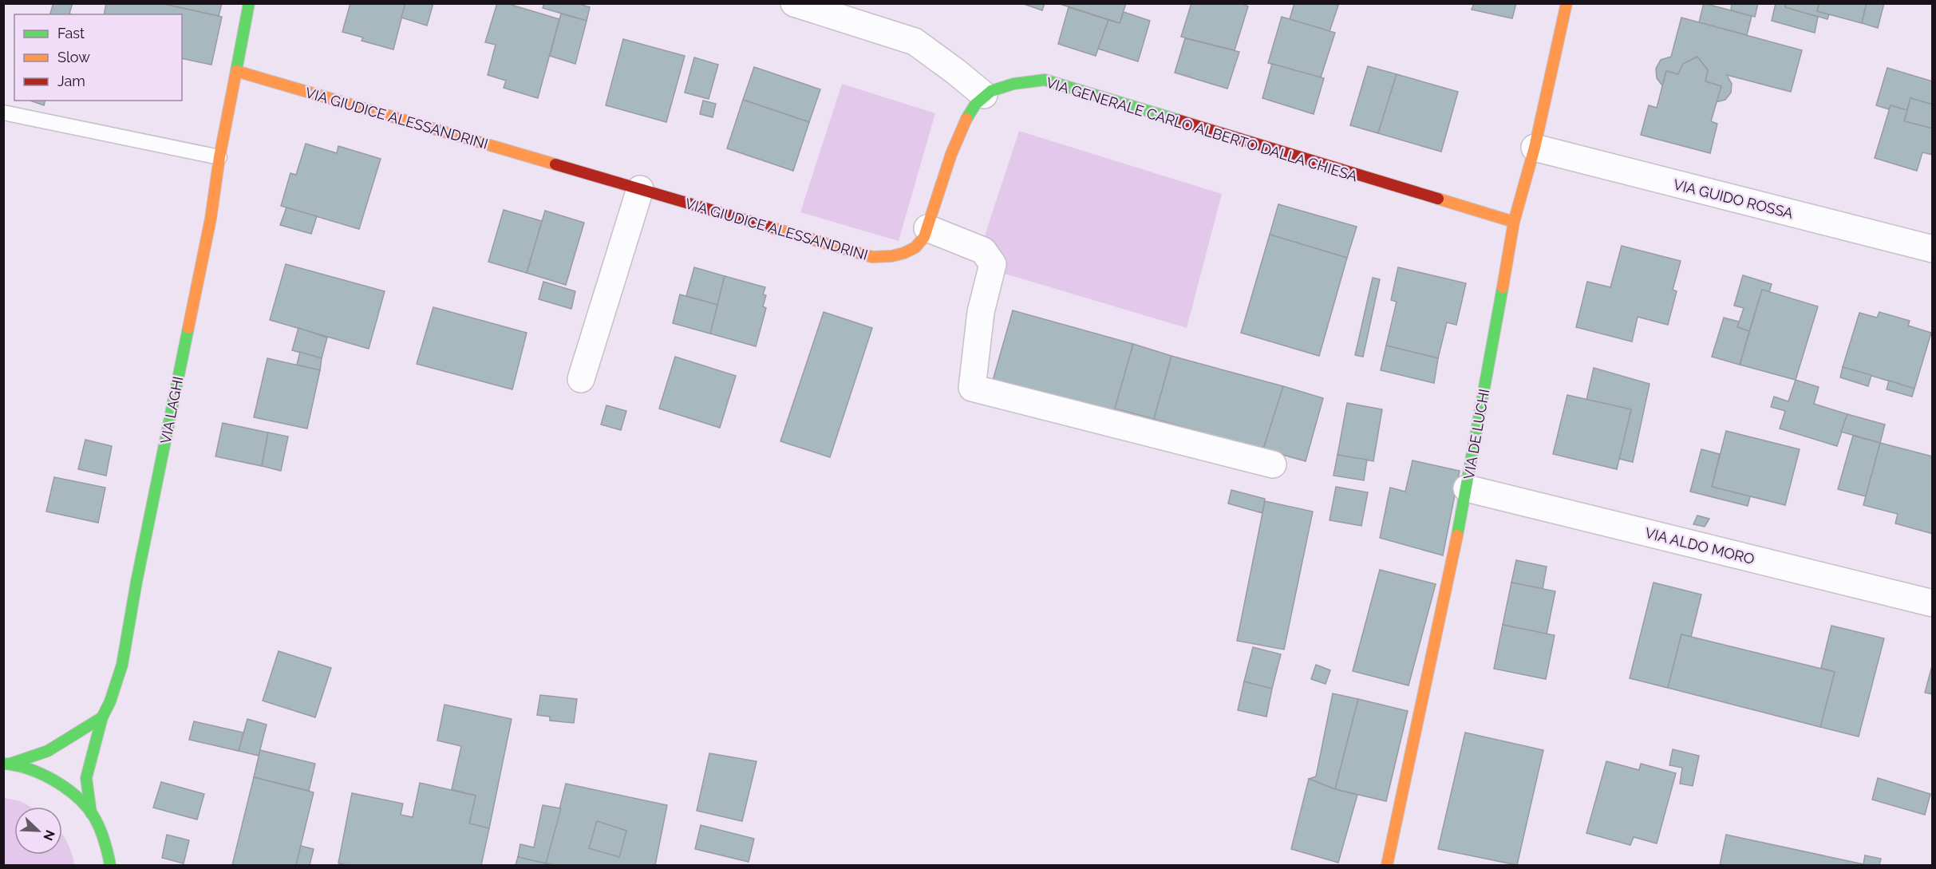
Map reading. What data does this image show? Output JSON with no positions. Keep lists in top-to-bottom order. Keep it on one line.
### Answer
{"streets":{"street":["VIA GIUDICE ALESSANDRINI","VIA GENERALE CARLO ALBERTO DALLA CHIESA","VIA GUIDO ROSSA","VIA LAGHI","VIA DE LUCHI","VIA ALDO MORO"]},"crossings":[["VIA GIUDICE ALESSANDRINI","VIA GENERALE CARLO ALBERTO DALLA CHIESA"],["VIA GIUDICE ALESSANDRINI","VIA LAGHI"],["VIA GENERALE CARLO ALBERTO DALLA CHIESA","VIA DE LUCHI"],["VIA GUIDO ROSSA","VIA DE LUCHI"],["VIA DE LUCHI","VIA ALDO MORO"]],"legend":["Fast","Slow","Jam"],"north":"bottom right"}
